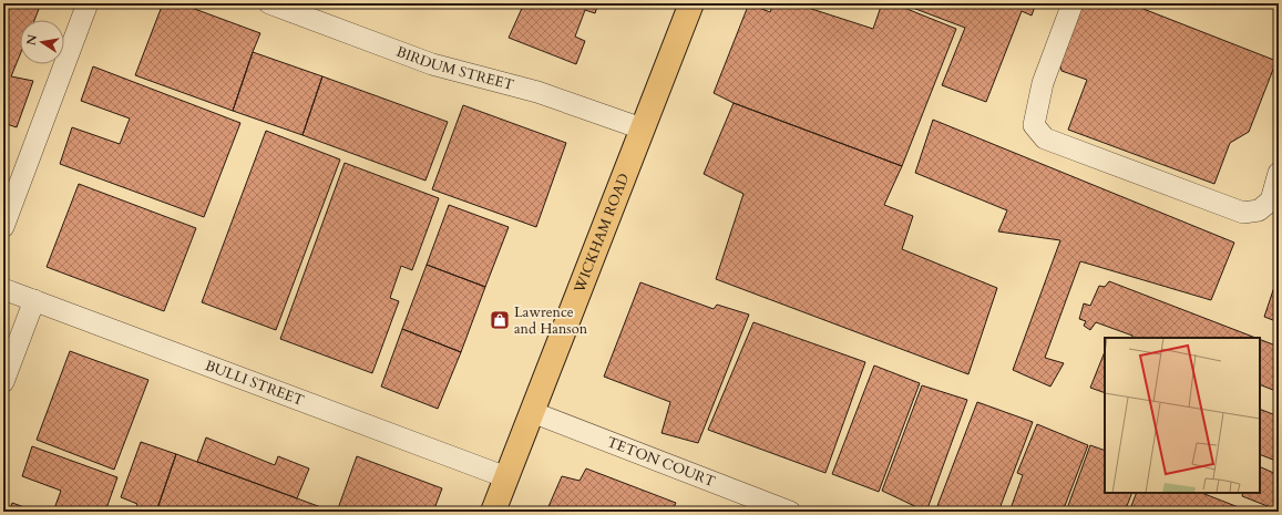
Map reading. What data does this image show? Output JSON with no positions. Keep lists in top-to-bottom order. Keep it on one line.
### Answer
{"streets":{"main road":["WICKHAM ROAD"],"street":["BIRDUM STREET","BULLI STREET","TETON COURT"]},"crossings":[["BIRDUM STREET","WICKHAM ROAD"],["WICKHAM ROAD","BULLI STREET"],["WICKHAM ROAD","TETON COURT"]],"places":{"shop":["Lawrence and Hanson"]},"north":"left"}
